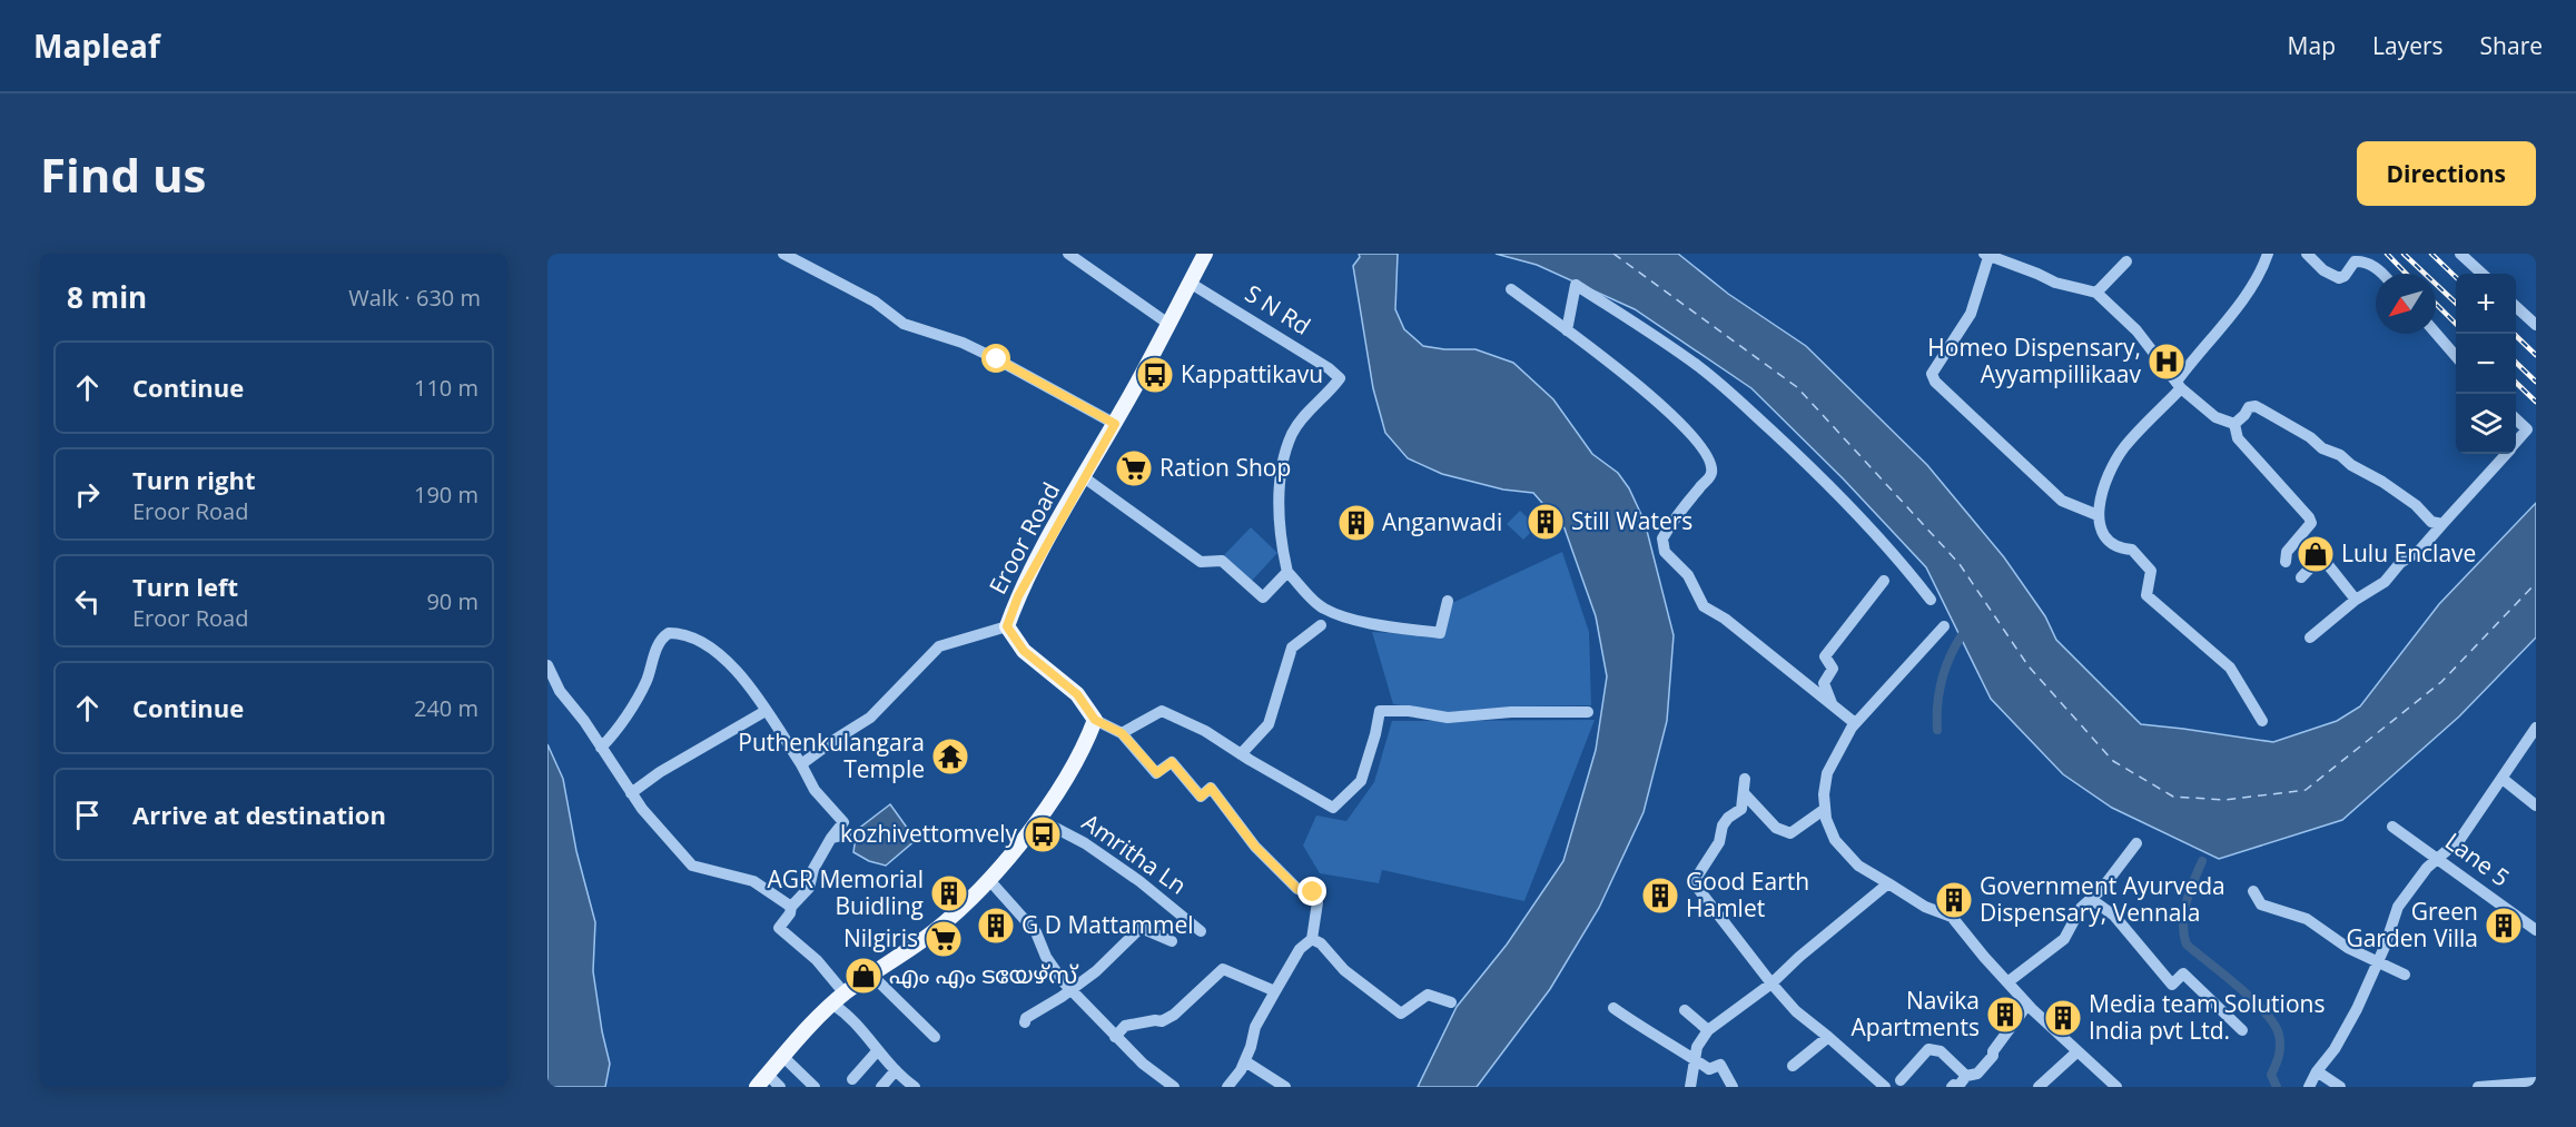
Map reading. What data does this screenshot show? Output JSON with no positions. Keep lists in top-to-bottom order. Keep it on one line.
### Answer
{"streets":{"main road":["Eroor Road"],"street":["S N Rd","Amritha Ln","Lane 5"]},"crossings":[["S N Rd","Eroor Road"]],"places":{"hospital":["Homeo Dispensary, Ayyampillikaav"],"bus stop":["Kappattikavu","kozhivettomvely"],"supermarket":["Ration Shop","Nilgiris"],"building":["Still Waters","Anganwadi","AGR Memorial Buidling","Good Earth Hamlet","Government Ayurveda Dispensary, Vennala","G D Mattammel","Green Garden Villa","Navika Apartments","Media team Solutions India pvt Ltd."],"shop":["Lulu Enclave","എം എം ടയേഴ്‌സ്"],"temple":["Puthenkulangara Temple"]},"north":"bottom left","page":{"header":"Mapleaf","nav":["Map","Layers","Share"],"buttons":"Directions","title":"Find us","heading":["8 min","Walk · 630 m"],"map_buttons":["+","−"],"list":[["Continue","110 m"],["Turn right","Eroor Road","190 m"],["Turn left","Eroor Road","90 m"],["Continue","240 m"],"Arrive at destination"]}}
